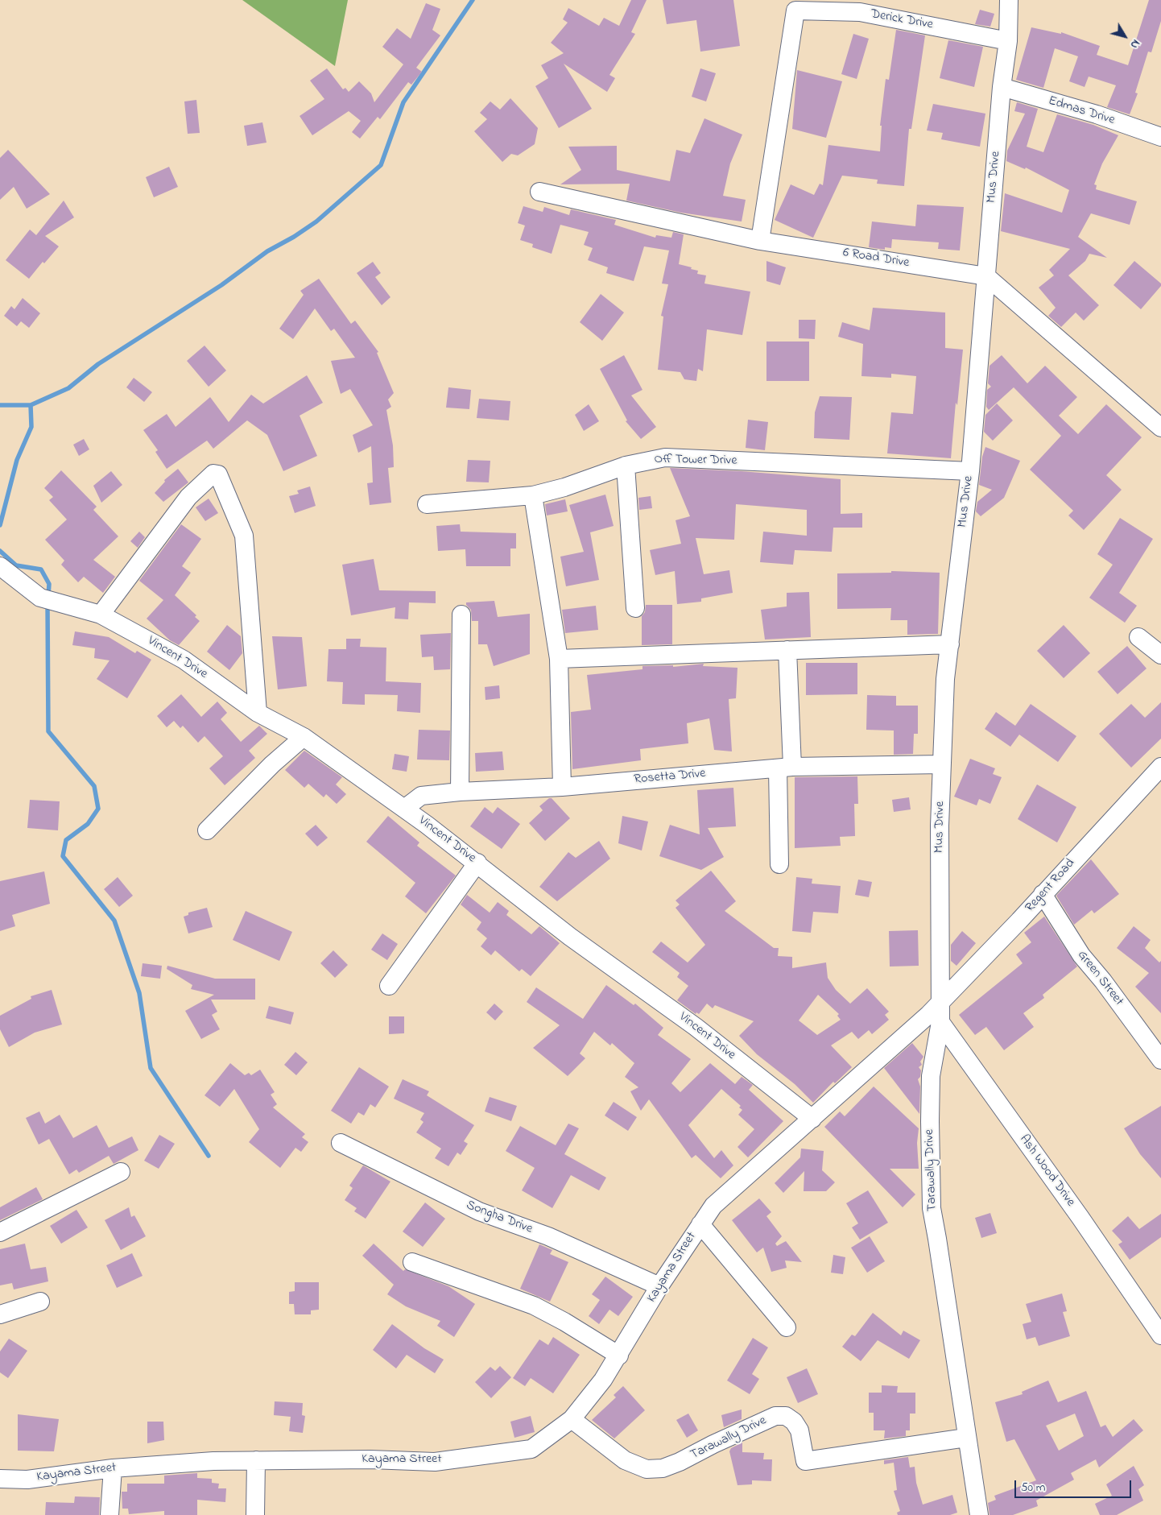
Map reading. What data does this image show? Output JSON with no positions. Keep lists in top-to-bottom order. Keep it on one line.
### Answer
{"streets":{"street":["Derick Drive","Edmas Drive","Mus Drive","6 Road Drive","Off Tower Drive","Vincent Drive","Rosetta Drive","Regent Road","Green Street","Tarawally Drive","Ash Wood Drive","Songha Drive","Kayama Street"]},"crossings":[["Derick Drive","Mus Drive"],["Derick Drive","6 Road Drive"],["Edmas Drive","Mus Drive"],["Mus Drive","6 Road Drive"],["Mus Drive","Off Tower Drive"],["Mus Drive","Rosetta Drive"],["Mus Drive","Regent Road"],["Mus Drive","Tarawally Drive"],["Mus Drive","Ash Wood Drive"],["Mus Drive","Kayama Street"],["Vincent Drive","Rosetta Drive"],["Vincent Drive","Kayama Street"],["Regent Road","Green Street"],["Regent Road","Tarawally Drive"],["Regent Road","Ash Wood Drive"],["Regent Road","Kayama Street"],["Tarawally Drive","Ash Wood Drive"],["Tarawally Drive","Kayama Street"],["Ash Wood Drive","Kayama Street"],["Songha Drive","Kayama Street"]],"scale_bar":"50 m","north":"bottom right"}
